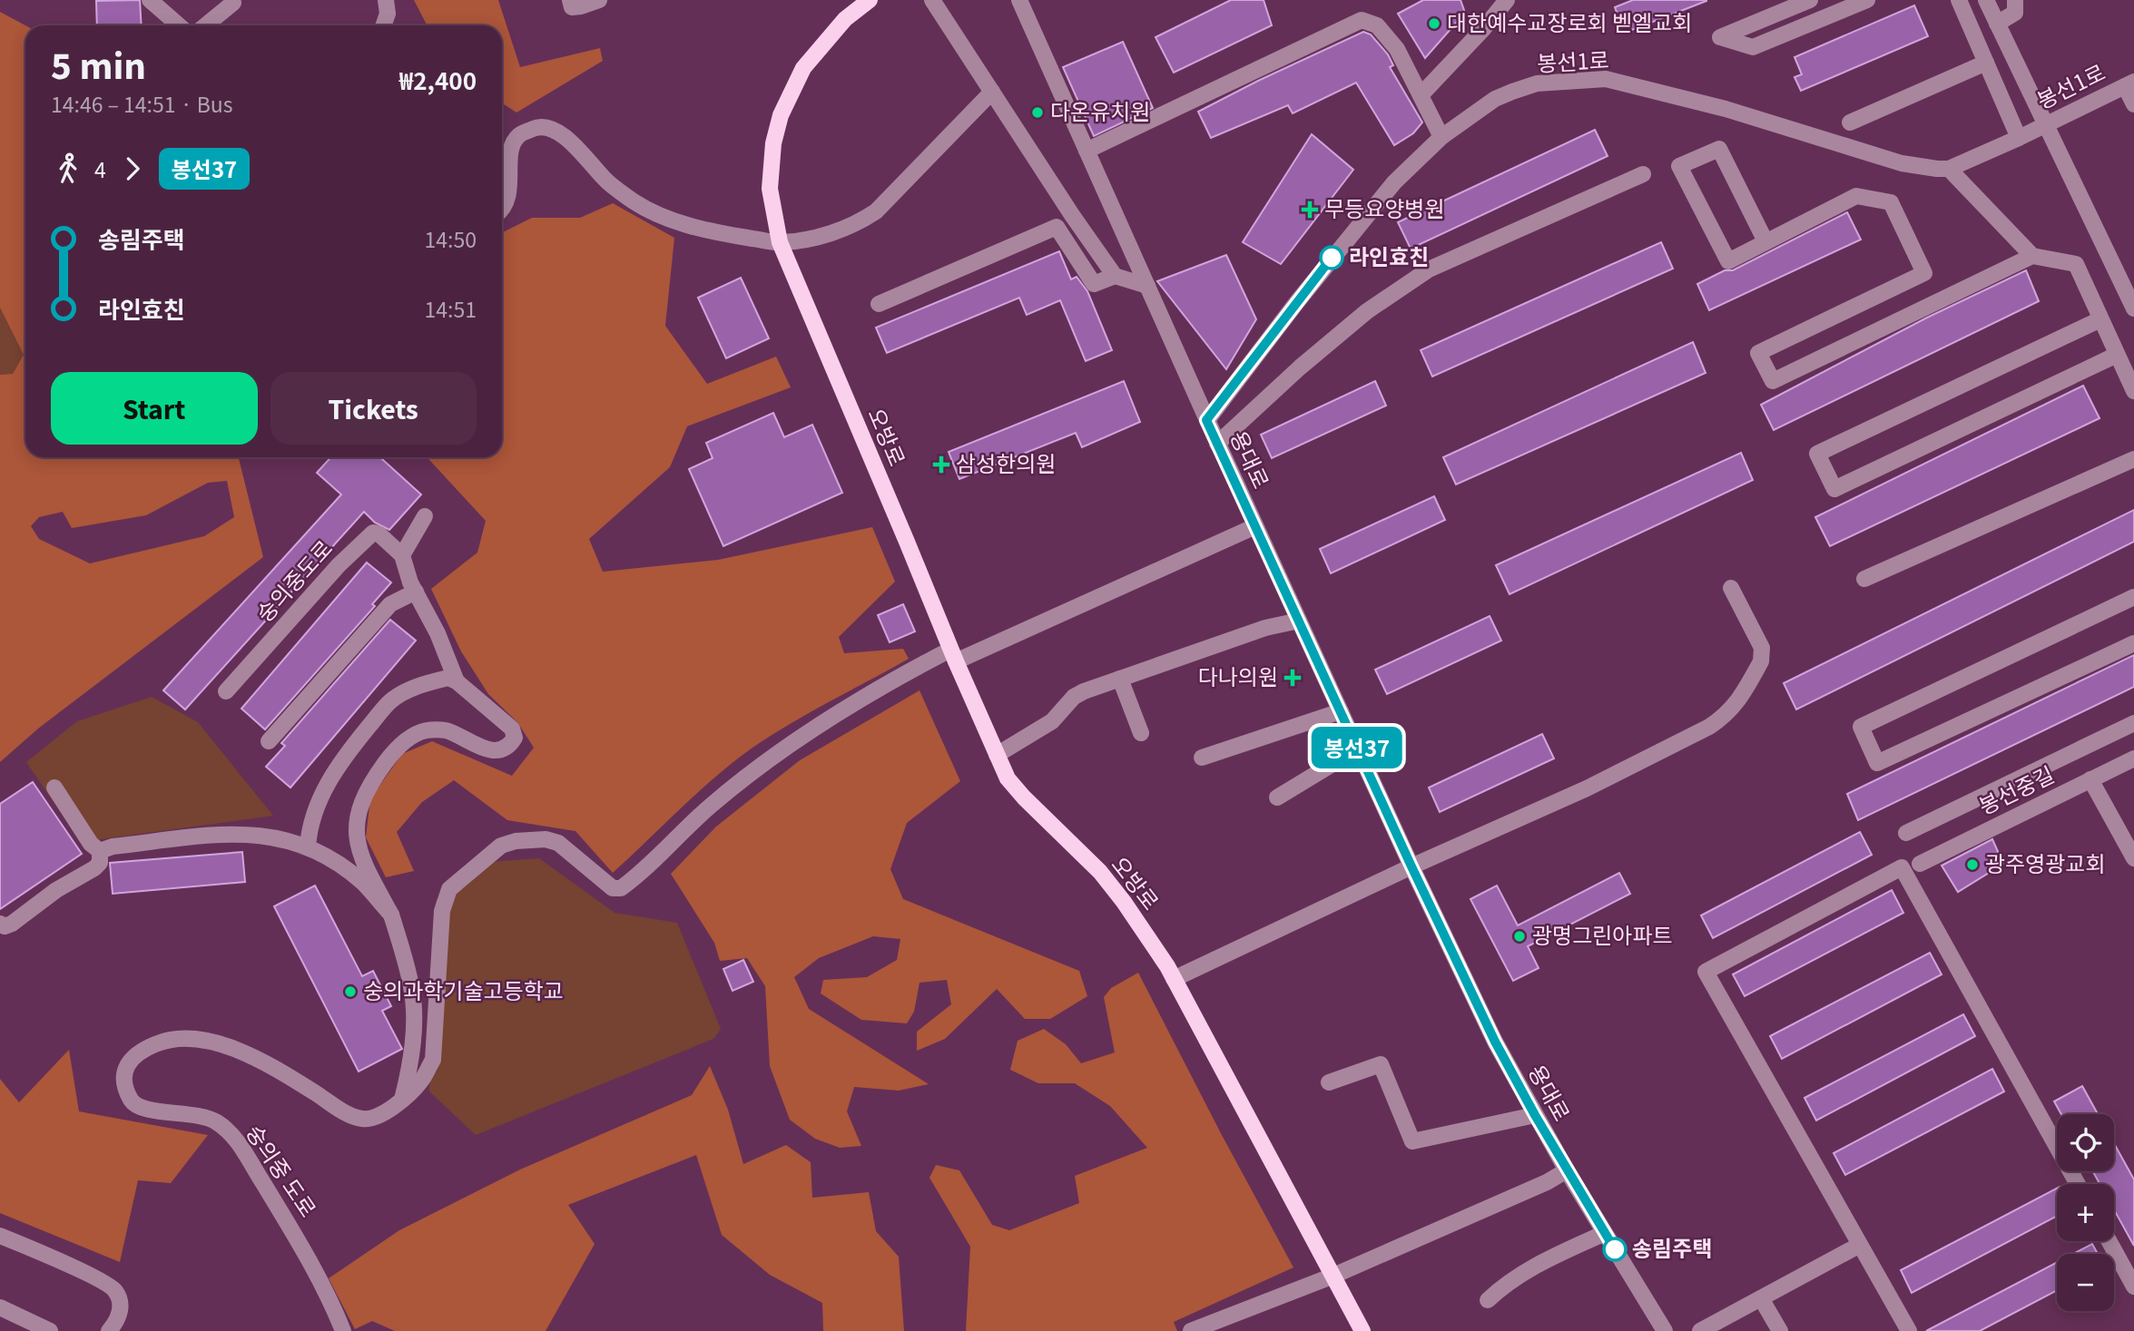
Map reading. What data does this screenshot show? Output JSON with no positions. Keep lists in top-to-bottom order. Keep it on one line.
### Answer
{"streets":{"main road":["오방로"],"street":["봉선1로","용대로","숭의중도로","봉선중길","숭의중 도로"]},"crossings":[["봉선1로","용대로"],["오방로","숭의중 도로"]],"places":{"other":["대한예수교장로회 벧엘교회","다온유치원","라인효친","광주영광교회","광명그린아파트","숭의과학기술고등학교","송림주택"],"health":["무등요양병원","삼성한의원","다나의원"]},"lines":["bus line 봉선37"],"page":{"on_map":"봉선37","heading":["5 min","14:46 – 14:51 · Bus","₩2,400"],"legs":["4","봉선37"],"list":[{"name":"송림주택","value":"14:50"},{"name":"라인효친","value":"14:51"}],"buttons":["Start","Tickets"],"map_buttons":["+","−"]}}
